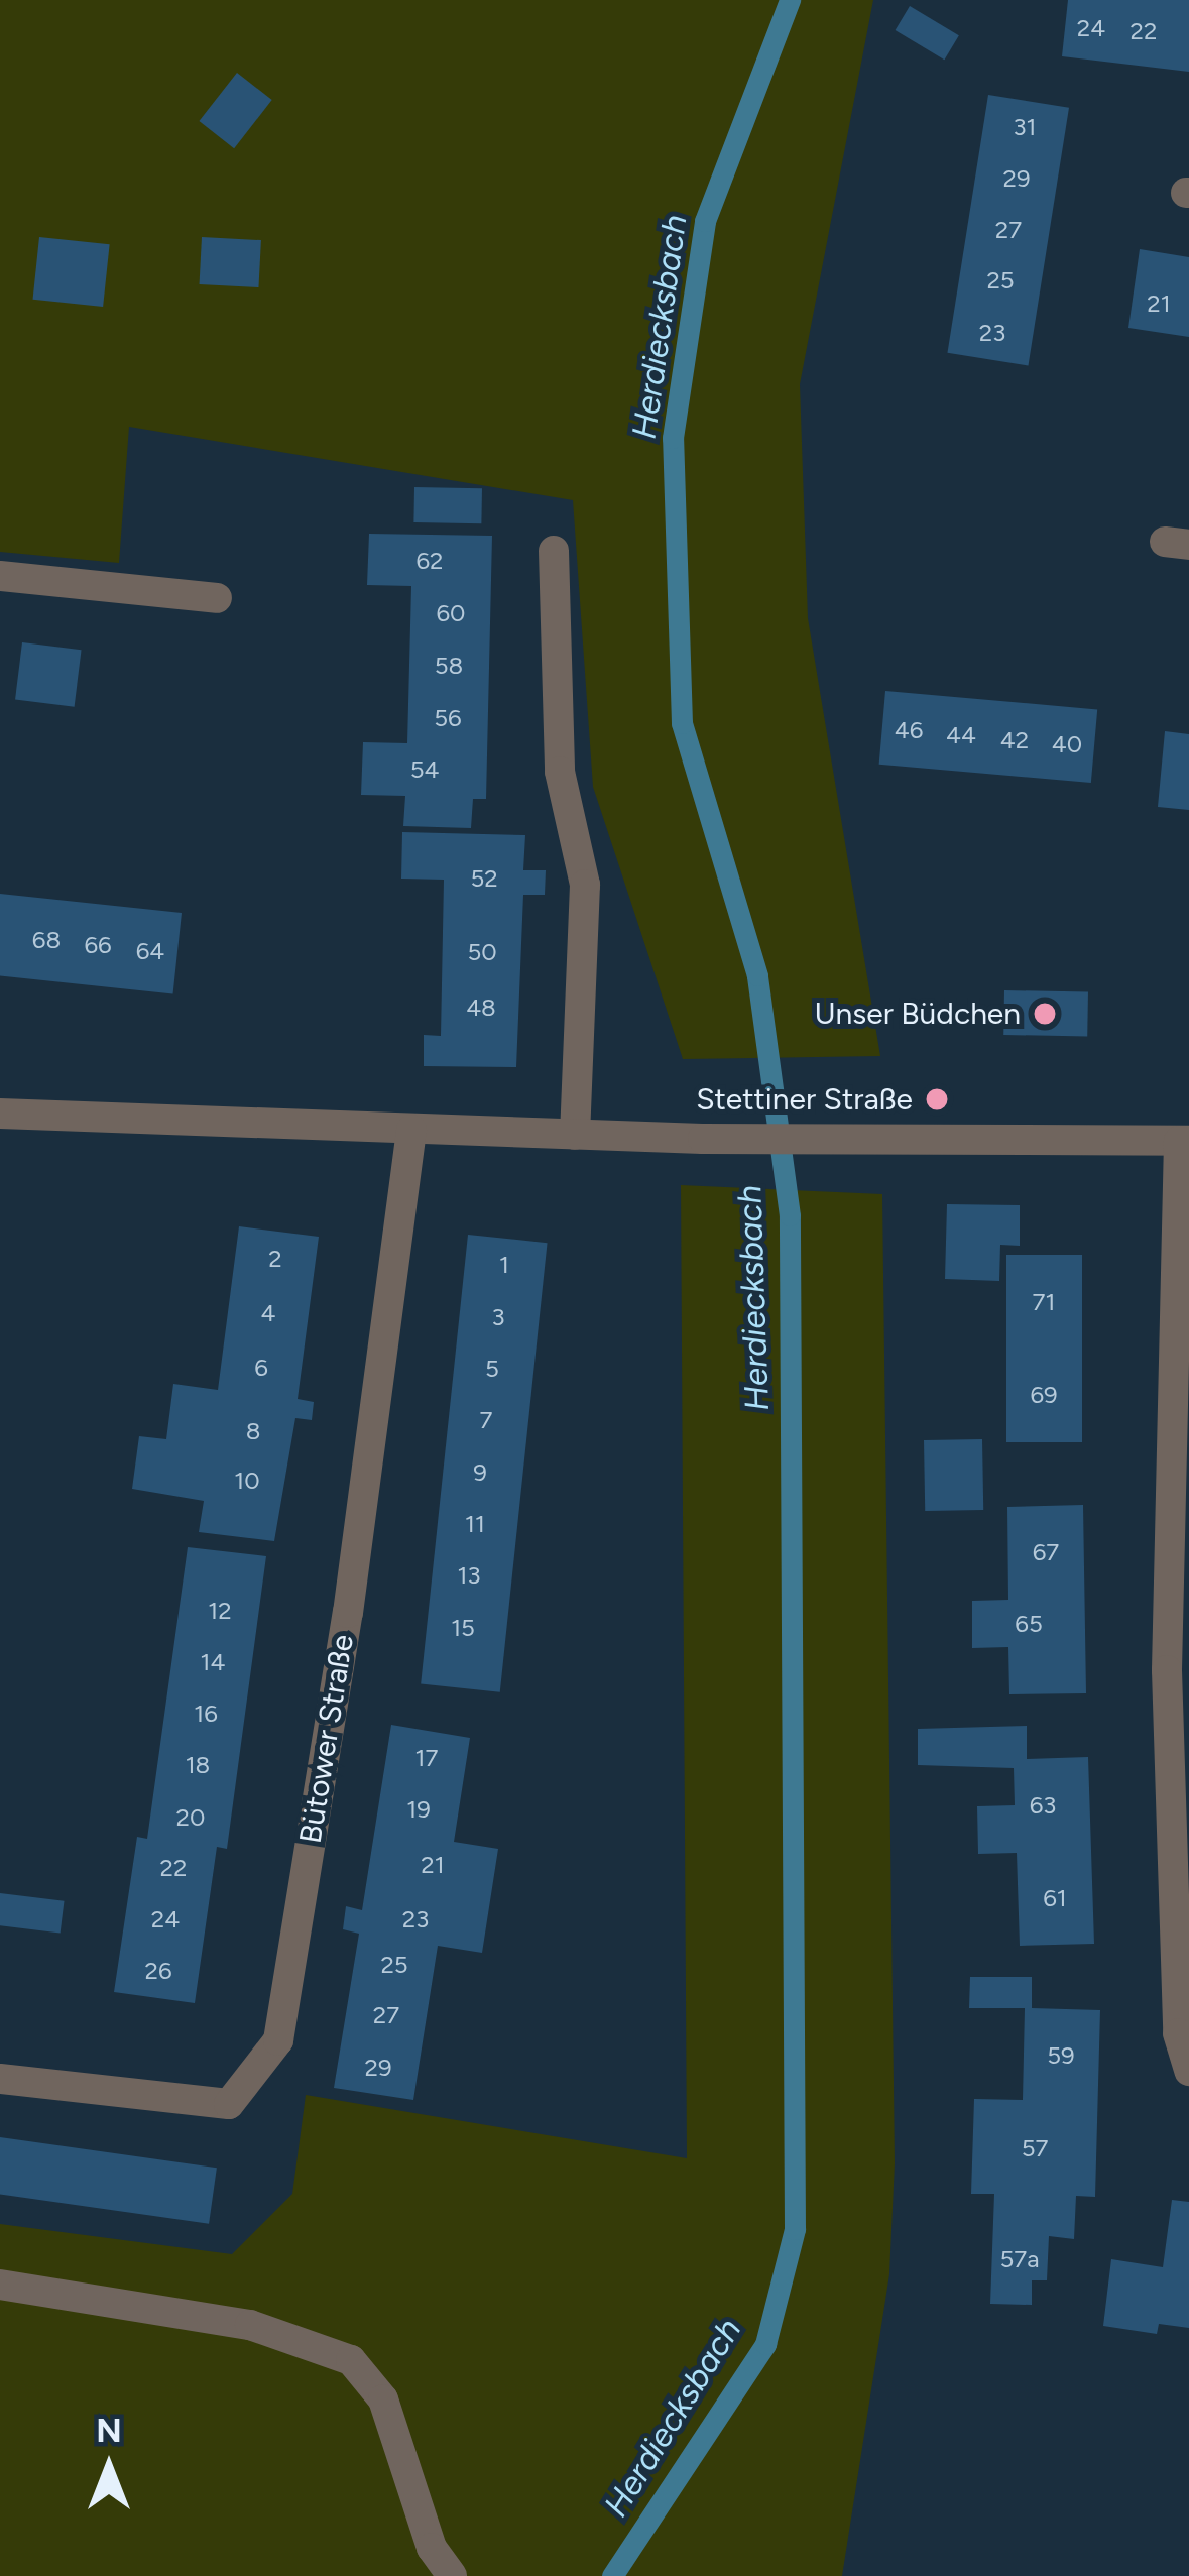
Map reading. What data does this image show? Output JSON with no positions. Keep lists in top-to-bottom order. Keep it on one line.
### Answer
{"streets":{"street":["Bütower Straße"]},"water":["Herdiecksbach"],"places":["Unser Büdchen","Stettiner Straße"],"house_numbers":["24","22","31","29","27","25","21","23","62","60","58","56","46","44","42","40","54","52","68","66","64","50","48","2","1","71","4","3","6","5","69","7","8","9","10","11","67","13","12","65","15","14","16","17","18","63","19","20","21","22","61","24","23","25","26","27","59","29","57","57a"],"north":"top"}
